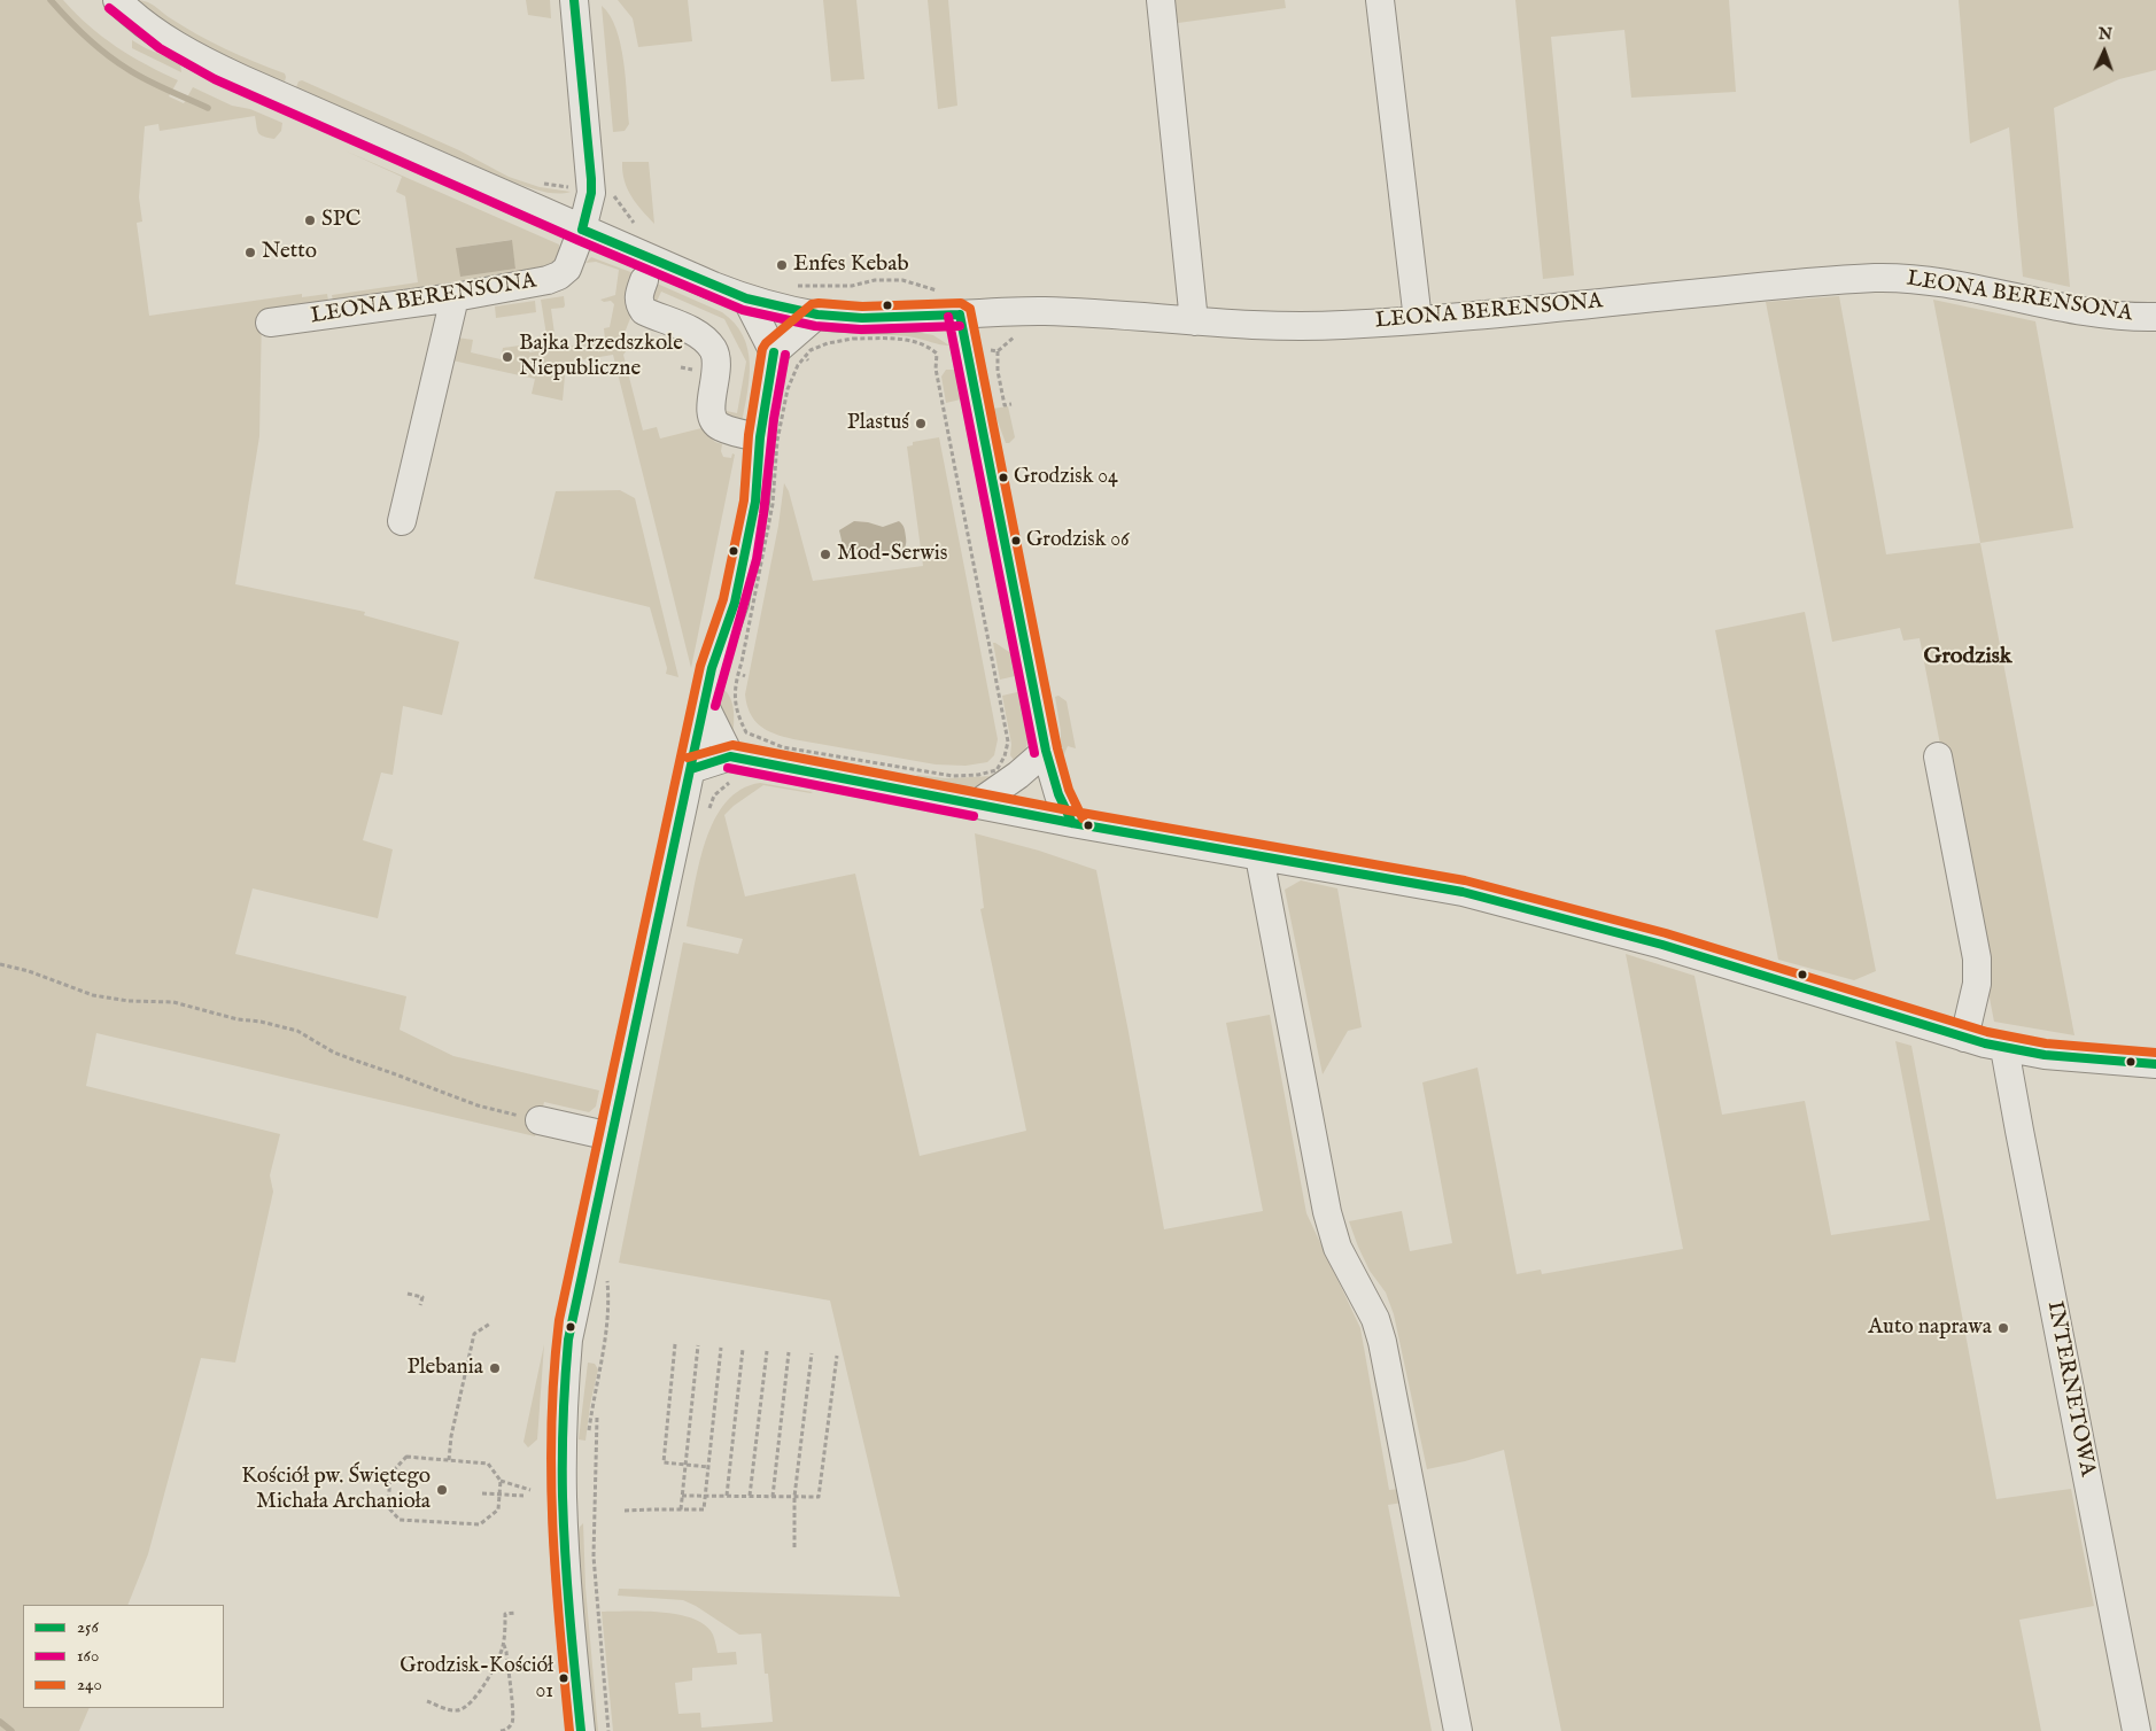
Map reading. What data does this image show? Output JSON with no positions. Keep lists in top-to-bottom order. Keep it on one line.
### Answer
{"streets":{"street":["LEONA BERENSONA","INTERNETOWA"]},"districts":["Grodzisk"],"places":["SPC","Netto","Enfes Kebab","Bajka Przedszkole Niepubliczne","Plastuś","Grodzisk 04","Grodzisk 06","Mod-Serwis","Auto naprawa","Plebania","Kościół pw. Świętego Michała Archanioła","Grodzisk-Kościół 01"],"lines":["transit line 256","transit line 160","transit line 240"],"legend":["256","160","240"],"north":"top"}
